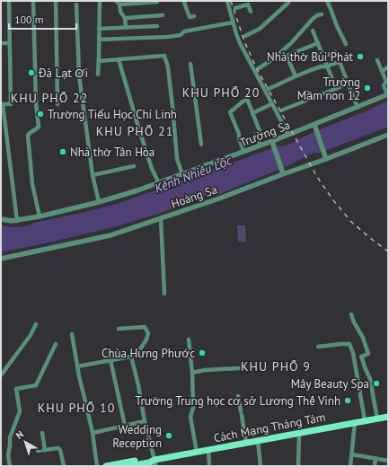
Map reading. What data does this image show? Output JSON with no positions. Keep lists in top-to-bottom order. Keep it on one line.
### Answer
{"streets":{"main road":["Cách Mạng Tháng Tám"],"street":["Trường Sa","Hoàng Sa"]},"districts":["KHU PHỐ 20","KHU PHỐ 22","KHU PHỐ 21","KHU PHỐ 9","KHU PHỐ 10"],"water":["Kênh Nhiêu Lộc"],"places":["Nhà thờ Bùi Phát","Đà Lạt Ơi","Trường Mầm non 12","Trường Tiểu Học Chí Linh","Nhà thờ Tân Hòa","Chùa Hưng Phước","Mây Beauty Spa","Trường Trung học cơ sở Lương Thế Vinh","Wedding Reception"],"scale_bar":"100 m","north":"top left"}
